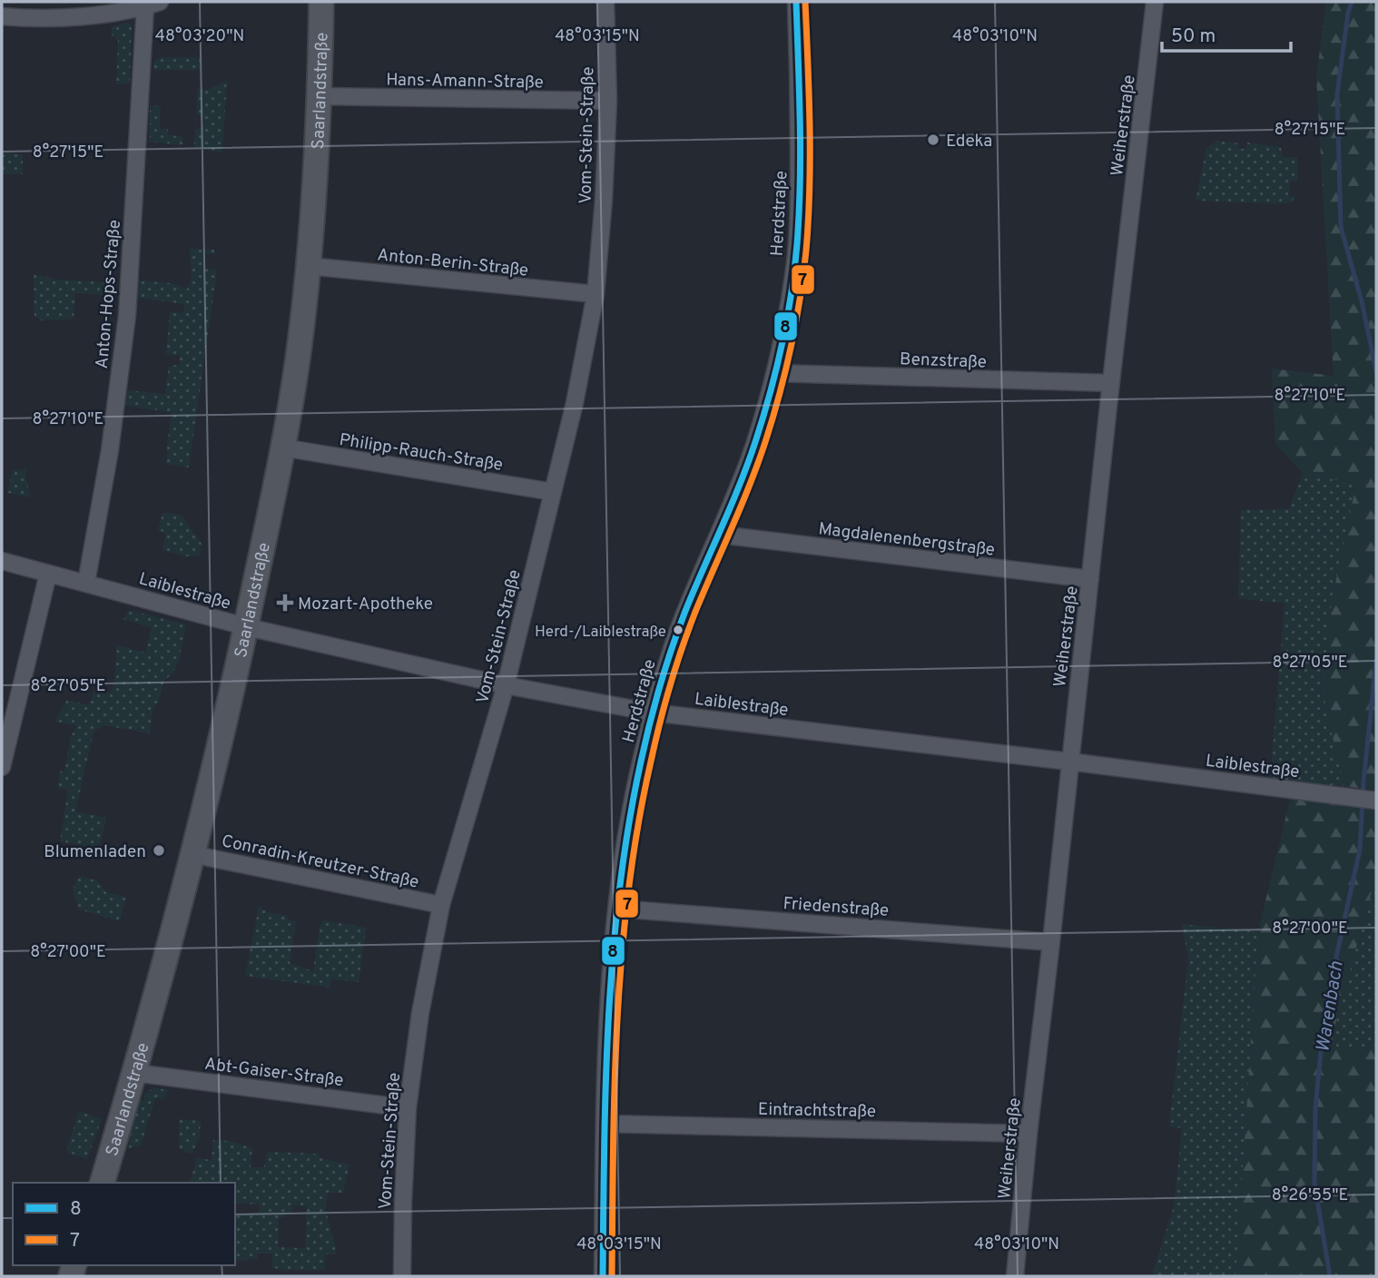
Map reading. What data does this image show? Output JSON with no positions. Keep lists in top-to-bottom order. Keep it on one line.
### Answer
{"streets":{"street":["Hans-Amann-Straße","Saarlandstraße","Weiherstraße","Vom-Stein-Straße","Herdstraße","Anton-Berin-Straße","Anton-Hops-Straße","Benzstraße","Philipp-Rauch-Straße","Magdalenenbergstraße","Laiblestraße","Conradin-Kreutzer-Straße","Friedenstraße","Abt-Gaiser-Straße","Eintrachtstraße"]},"crossings":[["Hans-Amann-Straße","Saarlandstraße"],["Hans-Amann-Straße","Vom-Stein-Straße"],["Saarlandstraße","Anton-Berin-Straße"],["Saarlandstraße","Philipp-Rauch-Straße"],["Saarlandstraße","Laiblestraße"],["Saarlandstraße","Conradin-Kreutzer-Straße"],["Saarlandstraße","Abt-Gaiser-Straße"],["Weiherstraße","Benzstraße"],["Weiherstraße","Magdalenenbergstraße"],["Weiherstraße","Laiblestraße"],["Weiherstraße","Friedenstraße"],["Weiherstraße","Eintrachtstraße"],["Vom-Stein-Straße","Anton-Berin-Straße"],["Vom-Stein-Straße","Philipp-Rauch-Straße"],["Vom-Stein-Straße","Laiblestraße"],["Vom-Stein-Straße","Conradin-Kreutzer-Straße"],["Vom-Stein-Straße","Abt-Gaiser-Straße"],["Herdstraße","Benzstraße"],["Herdstraße","Magdalenenbergstraße"],["Herdstraße","Laiblestraße"],["Herdstraße","Friedenstraße"],["Herdstraße","Eintrachtstraße"],["Anton-Hops-Straße","Laiblestraße"]],"water":["Warenbach"],"places":{"other":["Edeka","Herd-/Laiblestraße","Blumenladen"],"health":["Mozart-Apotheke"]},"lines":["transit line 8","transit line 7"],"legend":["8","7"],"scale_bar":"50 m","coordinates":["48°03'20\"N","48°03'15\"N","48°03'10\"N","8°27'15\"E","8°27'10\"E","8°27'05\"E","8°27'00\"E","8°26'55\"E"]}
